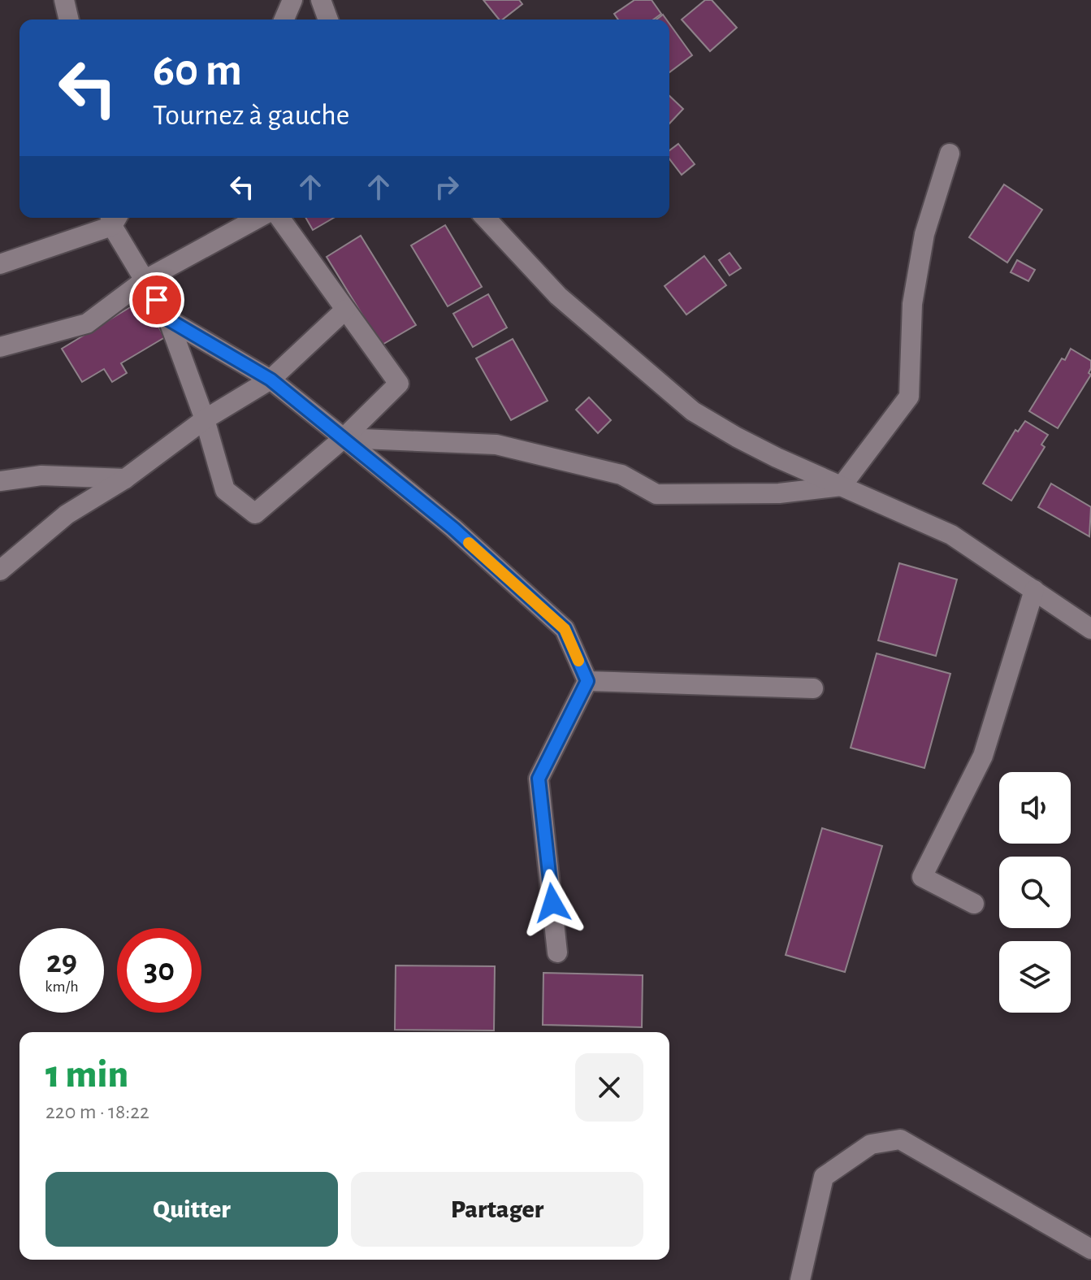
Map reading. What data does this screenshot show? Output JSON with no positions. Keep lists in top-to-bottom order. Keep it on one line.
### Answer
{"page":{"turn":["60 m","Tournez à gauche"],"speed":"29 km/h","limit":"30","heading":["1 min","220 m · 18:22"],"buttons":["Quitter","Partager"]}}
